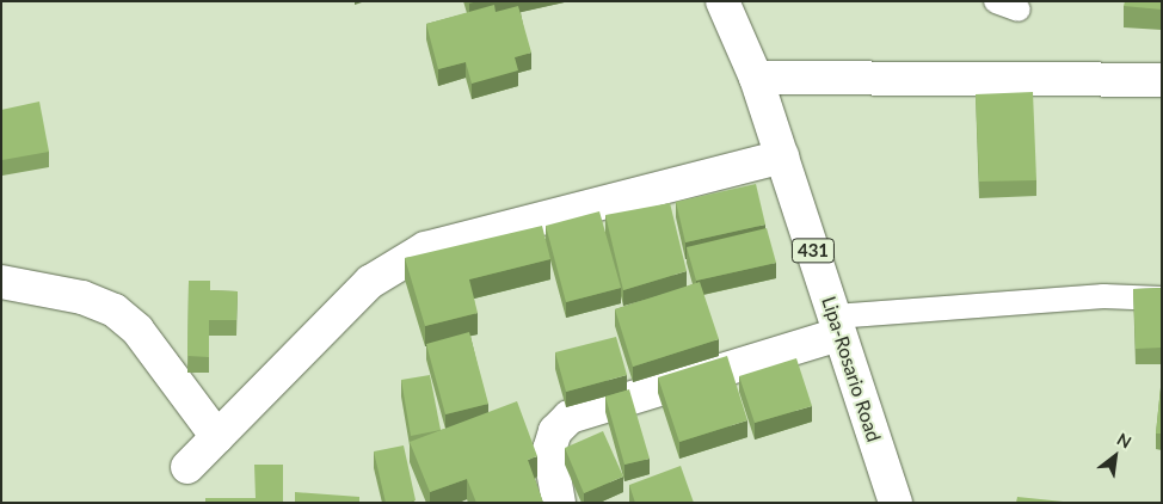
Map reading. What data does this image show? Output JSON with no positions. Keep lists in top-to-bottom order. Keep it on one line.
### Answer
{"streets":{"street":["431","Lipa-Rosario Road"]},"north":"top right"}
